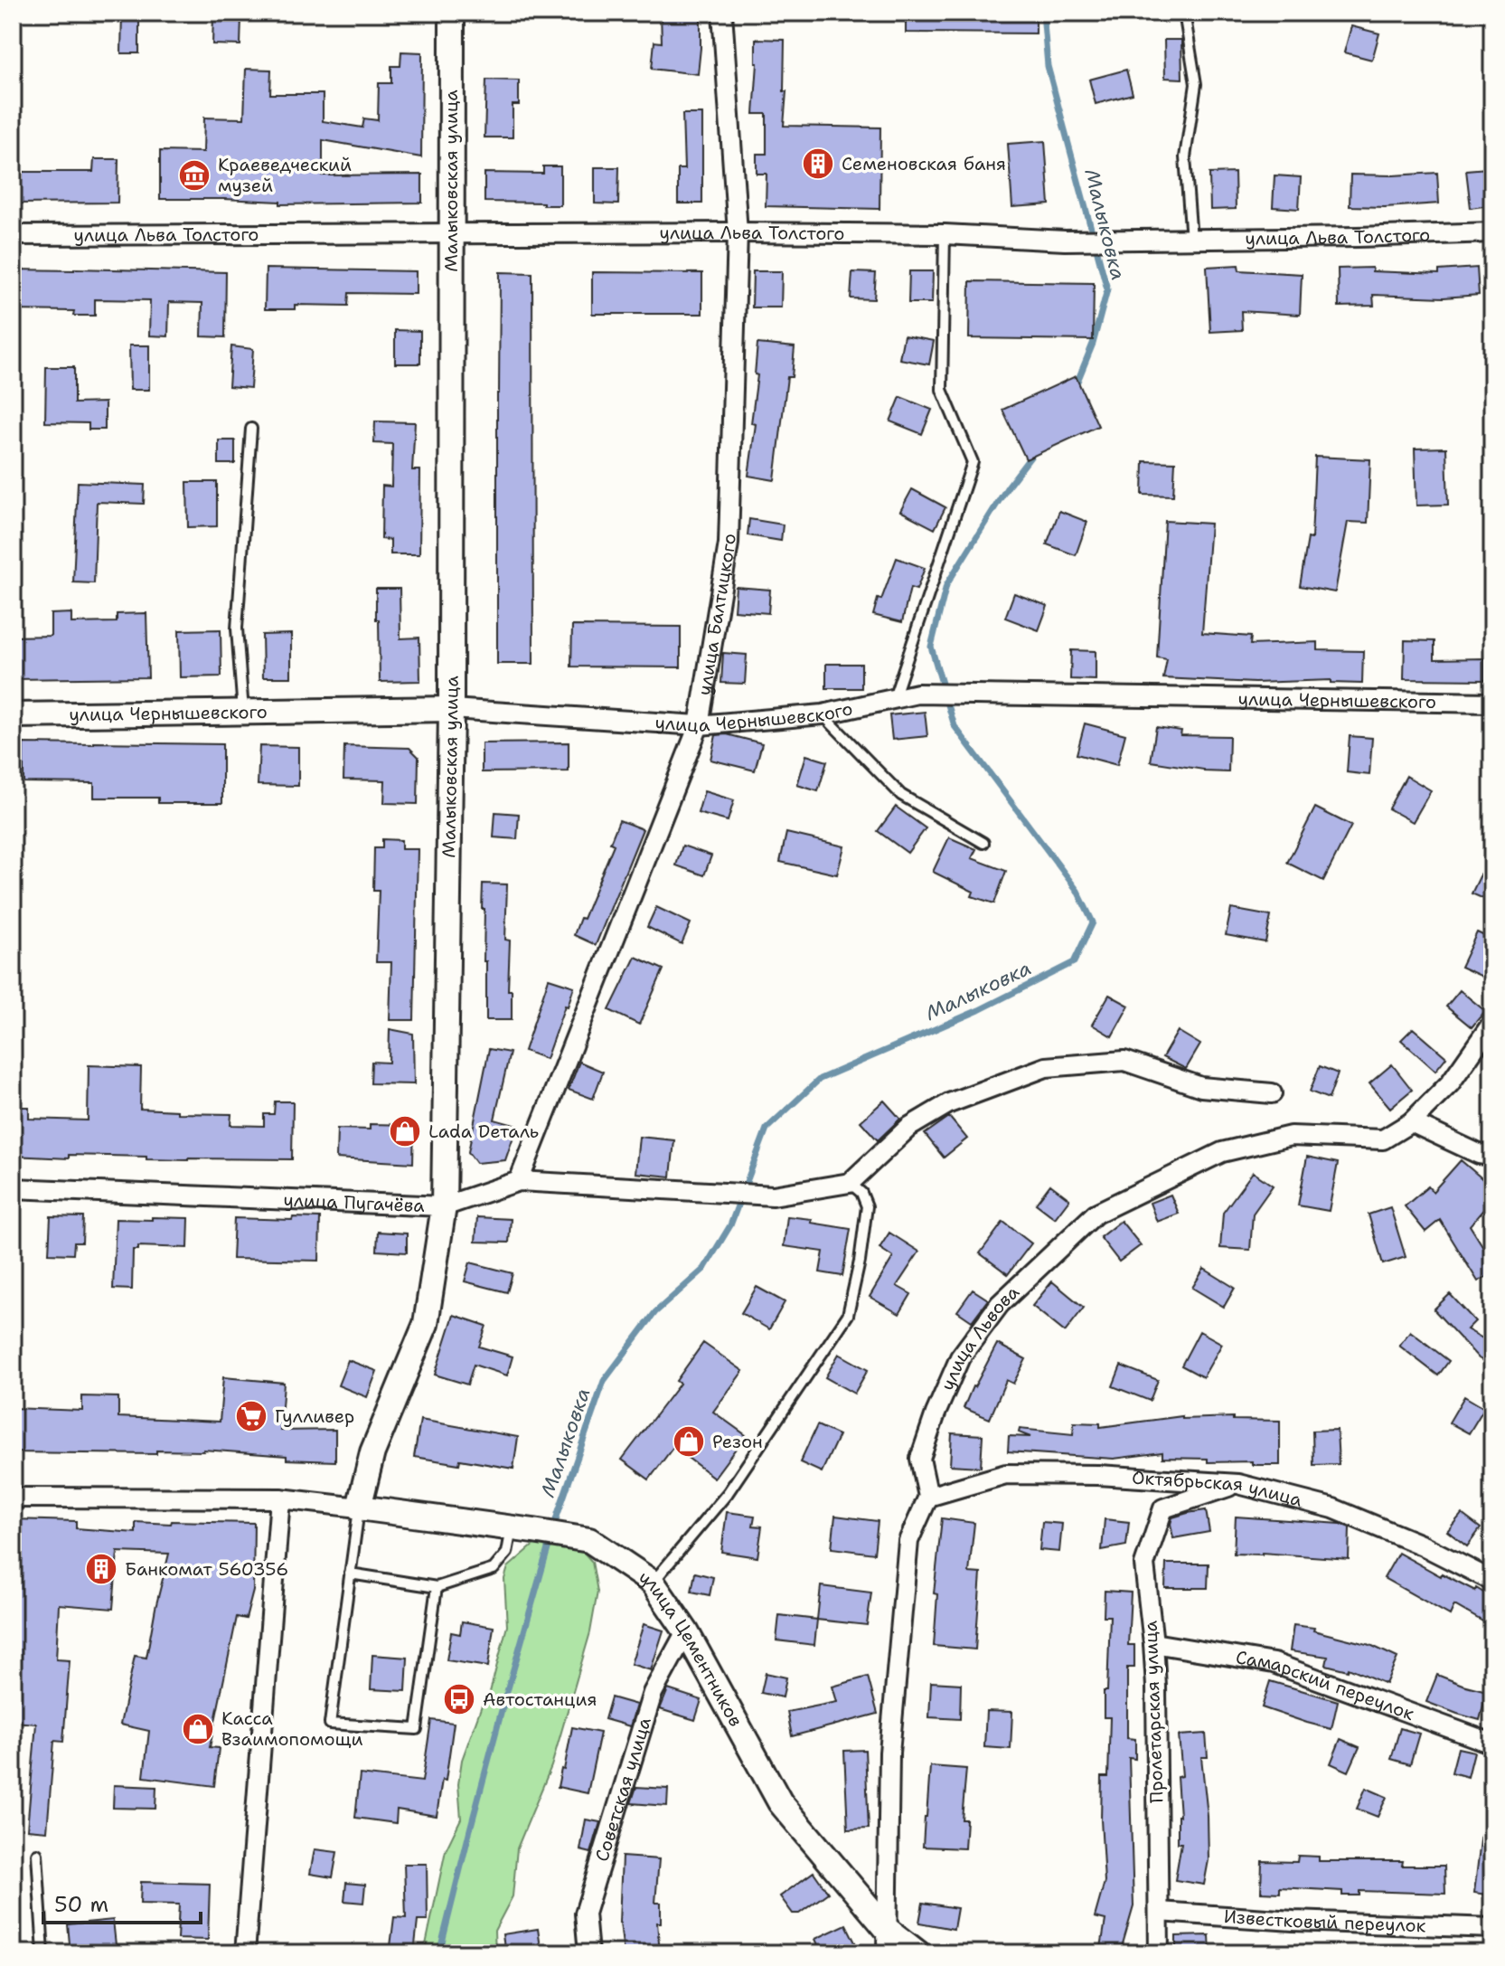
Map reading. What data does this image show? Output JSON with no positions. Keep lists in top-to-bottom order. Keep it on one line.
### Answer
{"streets":{"street":["Малыковская улица","улица Льва Толстого","улица Балтицкого","улица Чернышевского","улица Пугачёва","улица Львова","Октябрьская улица","улица Цементников","Самарский переулок","Пролетарская улица","Советская улица","Известковый переулок"]},"crossings":[["Малыковская улица","улица Льва Толстого"],["Малыковская улица","улица Чернышевского"],["Малыковская улица","улица Пугачёва"],["Малыковская улица","улица Цементников"],["улица Льва Толстого","улица Балтицкого"],["улица Балтицкого","улица Чернышевского"],["улица Балтицкого","улица Пугачёва"],["улица Львова","Октябрьская улица"],["Октябрьская улица","Пролетарская улица"],["улица Цементников","Советская улица"],["Самарский переулок","Пролетарская улица"],["Пролетарская улица","Известковый переулок"]],"water":["Малыковка"],"places":{"building":["Семеновская баня","Банкомат 560356"],"museum":["Краеведческий музей"],"shop":["Lada Dеталь","Резон","Касса Взаимопомощи"],"supermarket":["Гулливер"],"bus stop":["Автостанция"]},"scale_bar":"50 m"}
